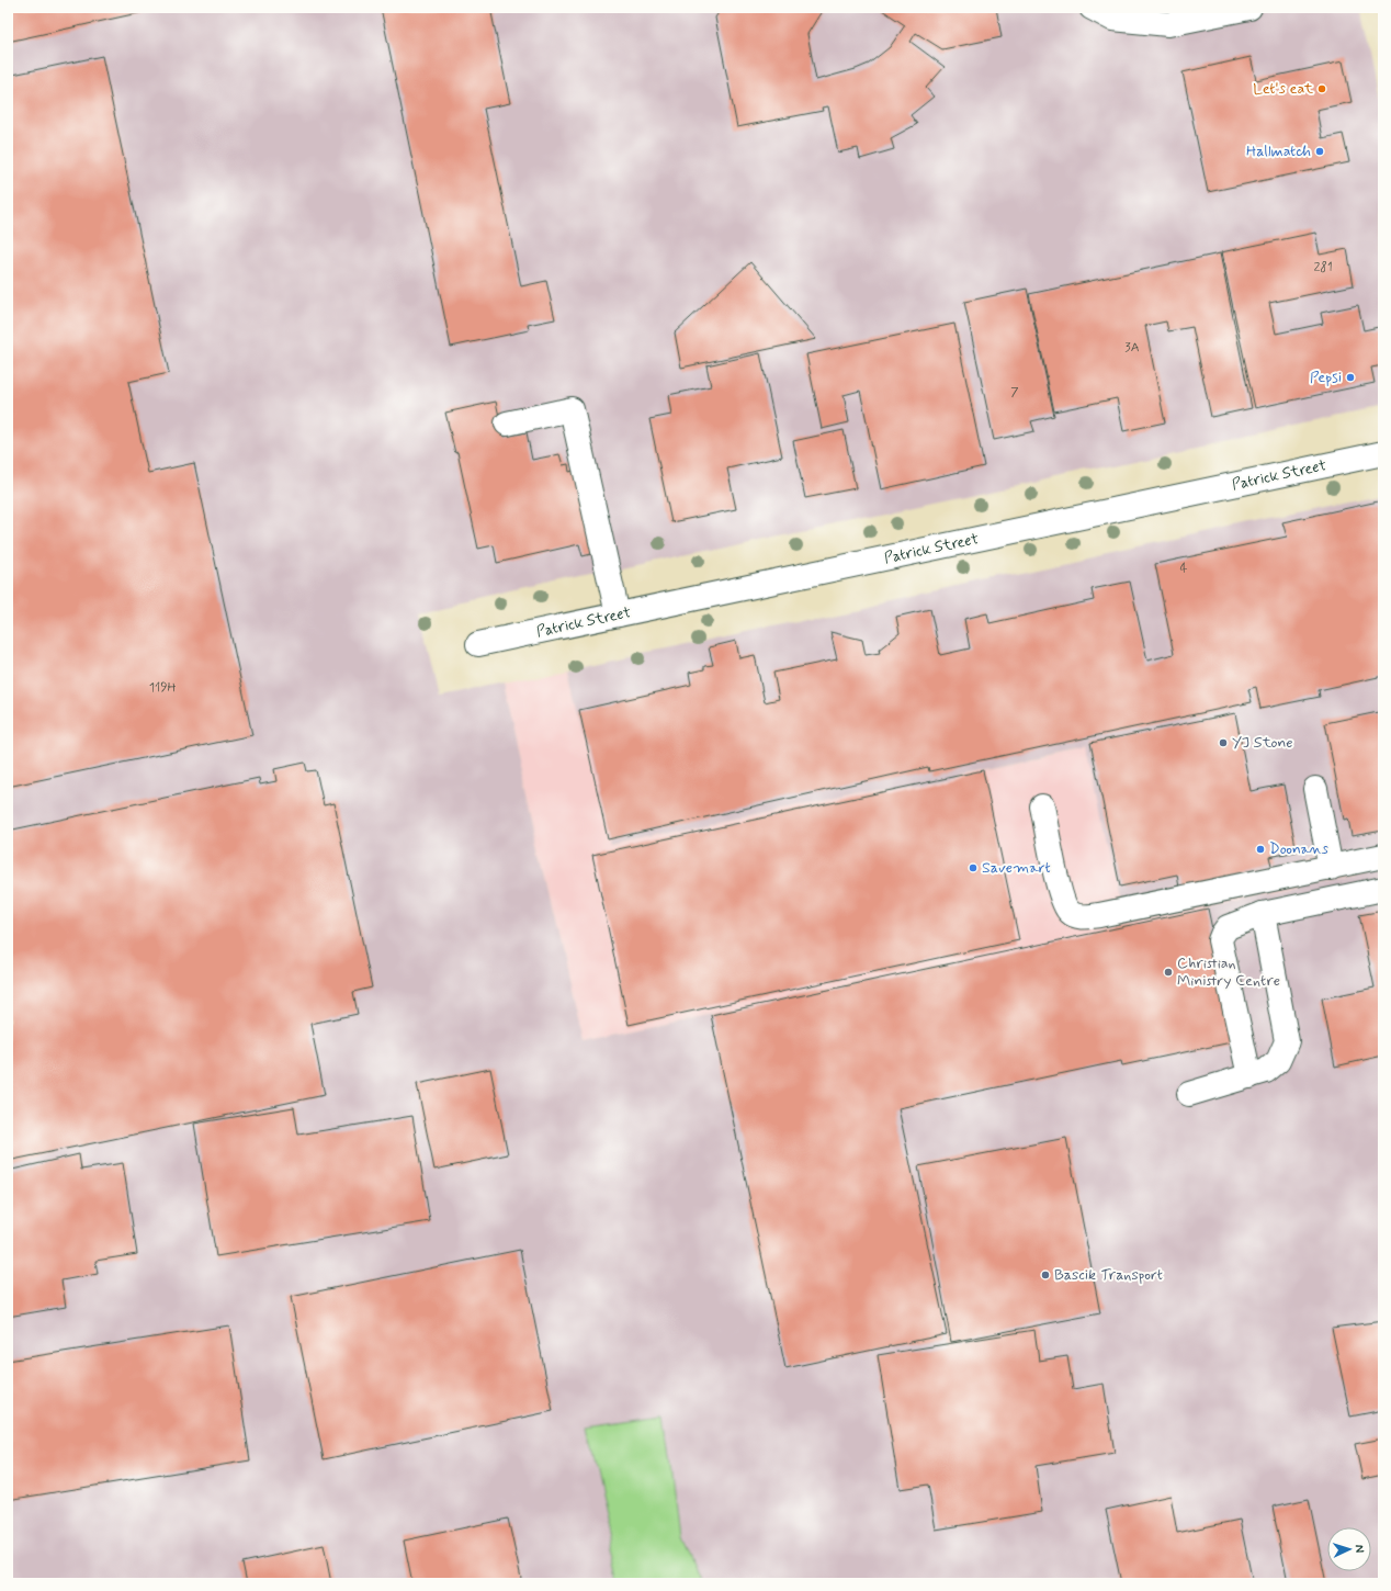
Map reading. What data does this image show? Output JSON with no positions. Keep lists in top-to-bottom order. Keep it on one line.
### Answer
{"streets":{"street":["Patrick Street"]},"places":["Let's eat","Hallmatch","Pepsi","YJ Stone","Doonans","Savemart","Christian Ministry Centre","Bascik Transport"],"house_numbers":["281","3A","7","4","119H"],"north":"right"}
